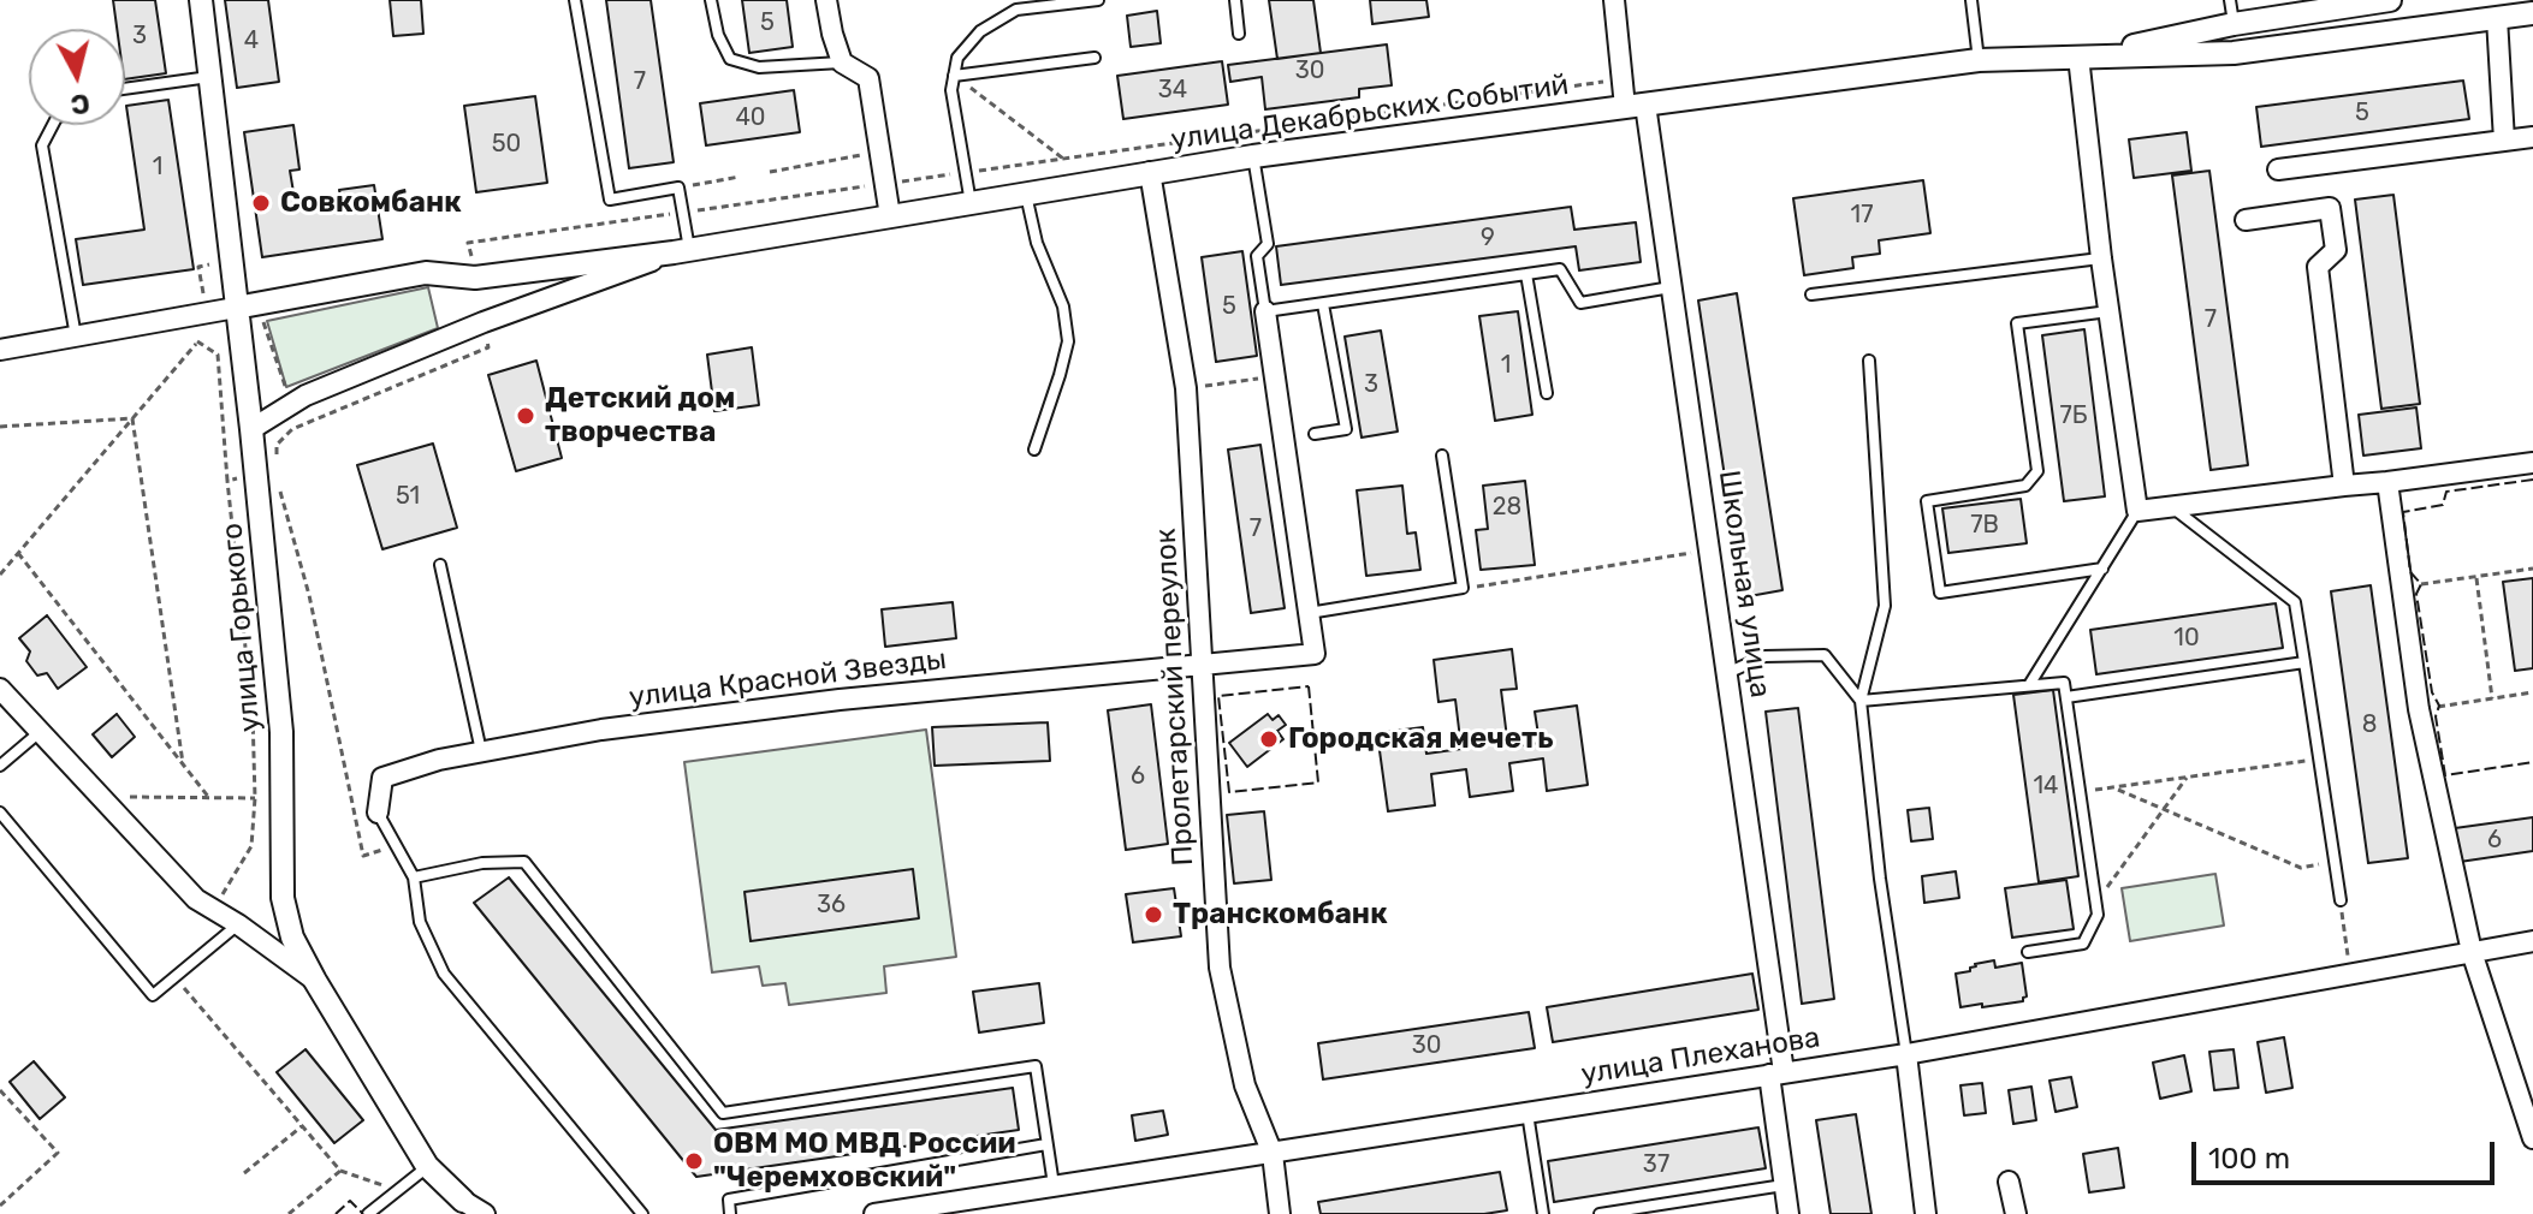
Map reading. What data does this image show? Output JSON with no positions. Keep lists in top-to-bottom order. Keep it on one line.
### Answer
{"streets":{"street":["улица Декабрьских Событий","Школьная улица","улица Горького","улица Красной Звезды","Пролетарский переулок","улица Плеханова"]},"crossings":[["улица Декабрьских Событий","Школьная улица"],["улица Декабрьских Событий","улица Горького"],["улица Декабрьских Событий","Пролетарский переулок"],["Школьная улица","улица Плеханова"],["улица Красной Звезды","Пролетарский переулок"],["Пролетарский переулок","улица Плеханова"]],"places":["Совкомбанк","Детский дом творчества","Городская мечеть","Транскомбанк","ОВМ МО МВД России \"Черемховский\""],"house_numbers":["5","3","4","30","7","34","5","40","50","1","17","9","5","7","1","3","7Б","51","28","7В","7","10","8","6","14","6","36","30","37"],"scale_bar":"100 m","north":"bottom"}
